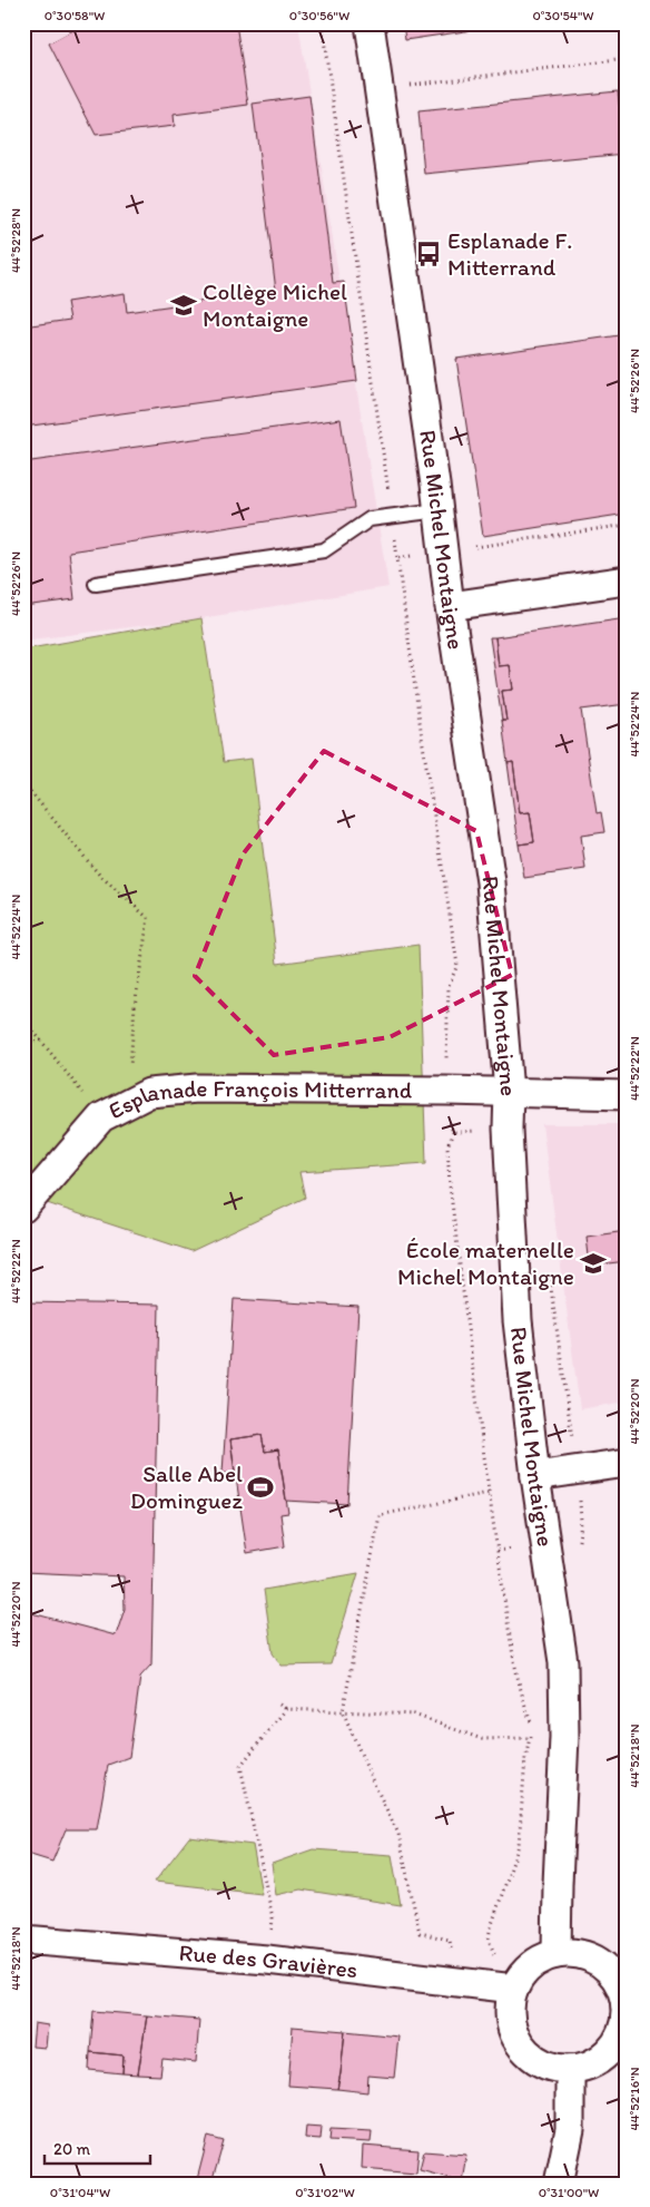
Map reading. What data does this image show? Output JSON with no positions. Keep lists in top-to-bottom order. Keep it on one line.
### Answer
{"streets":{"street":["Rue Michel Montaigne","Esplanade François Mitterrand","Rue des Gravières"]},"crossings":[["Rue Michel Montaigne","Esplanade François Mitterrand"],["Rue Michel Montaigne","Rue des Gravières"]],"places":{"bus stop":["Esplanade F. Mitterrand"],"school or university":["Collège Michel Montaigne","École maternelle Michel Montaigne"],"sports":["Salle Abel Dominguez"]},"scale_bar":"20 m","coordinates":["0°30'58\"W","0°30'56\"W","0°30'54\"W","44°52'28\"N","44°52'26\"N","44°52'24\"N","44°52'22\"N","44°52'20\"N","44°52'18\"N","44°52'16\"N","0°31'04\"W","0°31'02\"W","0°31'00\"W"]}
